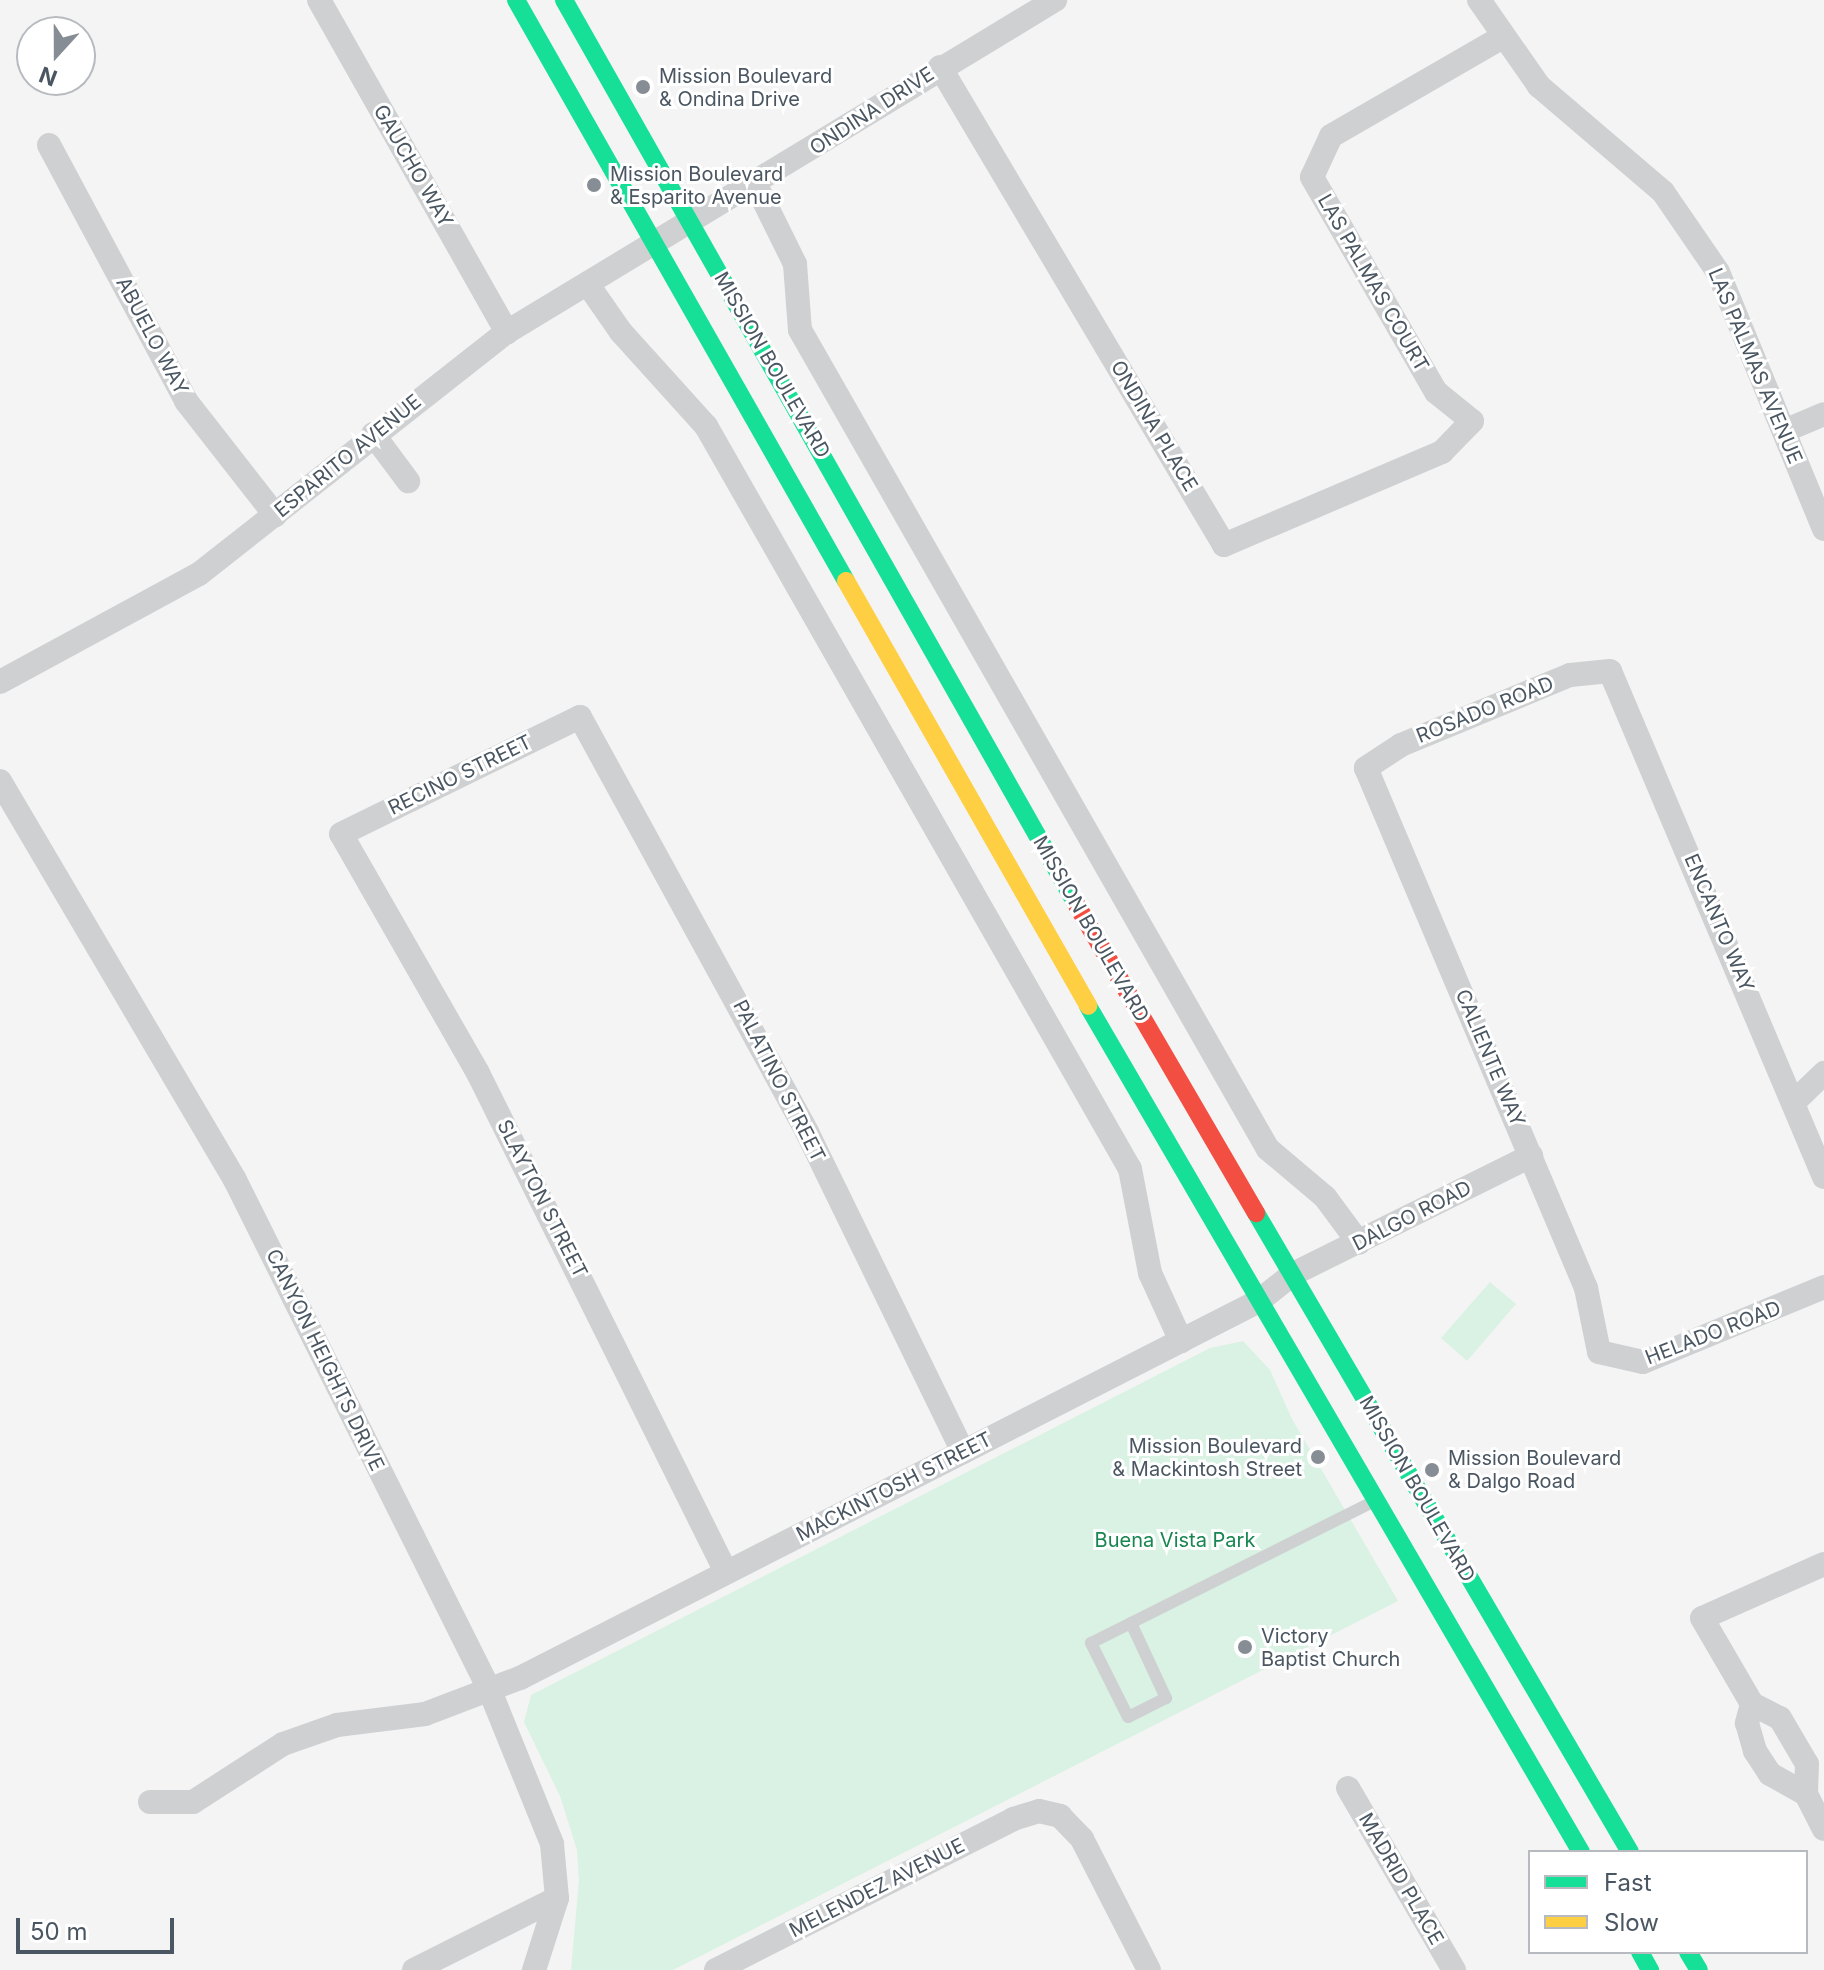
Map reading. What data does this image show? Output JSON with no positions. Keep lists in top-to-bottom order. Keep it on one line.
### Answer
{"streets":{"main road":["MISSION BOULEVARD"],"street":["ONDINA DRIVE","GAUCHO WAY","LAS PALMAS COURT","ABUELO WAY","LAS PALMAS AVENUE","ONDINA PLACE","ESPARITO AVENUE","ROSADO ROAD","RECINO STREET","ENCANTO WAY","CALIENTE WAY","PALATINO STREET","SLAYTON STREET","DALGO ROAD","HELADO ROAD","CANYON HEIGHTS DRIVE","MACKINTOSH STREET","MADRID PLACE","MELENDEZ AVENUE"]},"crossings":[["ONDINA DRIVE","MISSION BOULEVARD"],["ONDINA DRIVE","ONDINA PLACE"],["ONDINA DRIVE","ESPARITO AVENUE"],["GAUCHO WAY","ESPARITO AVENUE"],["LAS PALMAS COURT","LAS PALMAS AVENUE"],["LAS PALMAS COURT","ONDINA PLACE"],["ABUELO WAY","ESPARITO AVENUE"],["MISSION BOULEVARD","ESPARITO AVENUE"],["MISSION BOULEVARD","DALGO ROAD"],["MISSION BOULEVARD","MACKINTOSH STREET"],["ROSADO ROAD","ENCANTO WAY"],["ROSADO ROAD","CALIENTE WAY"],["RECINO STREET","PALATINO STREET"],["RECINO STREET","SLAYTON STREET"],["CALIENTE WAY","DALGO ROAD"],["CALIENTE WAY","HELADO ROAD"],["PALATINO STREET","MACKINTOSH STREET"],["SLAYTON STREET","MACKINTOSH STREET"],["DALGO ROAD","MACKINTOSH STREET"],["CANYON HEIGHTS DRIVE","MACKINTOSH STREET"]],"parks":["Buena Vista Park"],"places":["Mission Boulevard & Ondina Drive","Mission Boulevard & Esparito Avenue","Mission Boulevard & Mackintosh Street","Mission Boulevard & Dalgo Road","Victory Baptist Church"],"legend":["Fast","Slow"],"scale_bar":"50 m","north":"bottom"}
